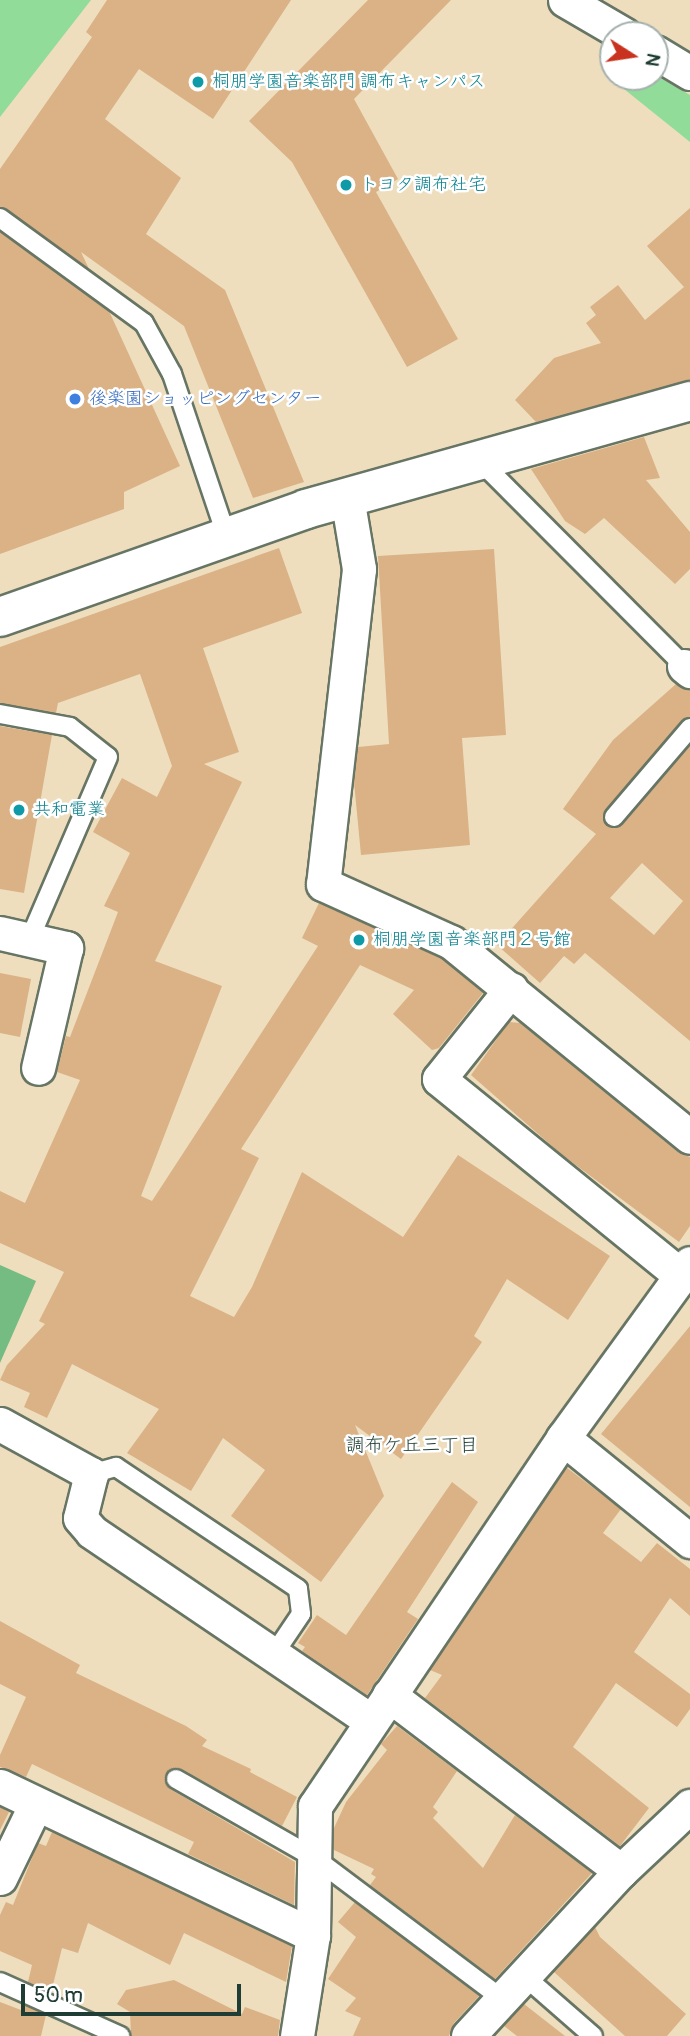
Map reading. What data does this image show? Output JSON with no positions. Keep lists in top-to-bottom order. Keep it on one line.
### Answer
{"districts":["調布ケ丘三丁目"],"places":["桐朋学園音楽部門 調布キャンパス","トヨタ調布社宅","後楽園ショッピングセンター","共和電業","桐朋学園音楽部門２号館"],"scale_bar":"50 m","north":"right"}
